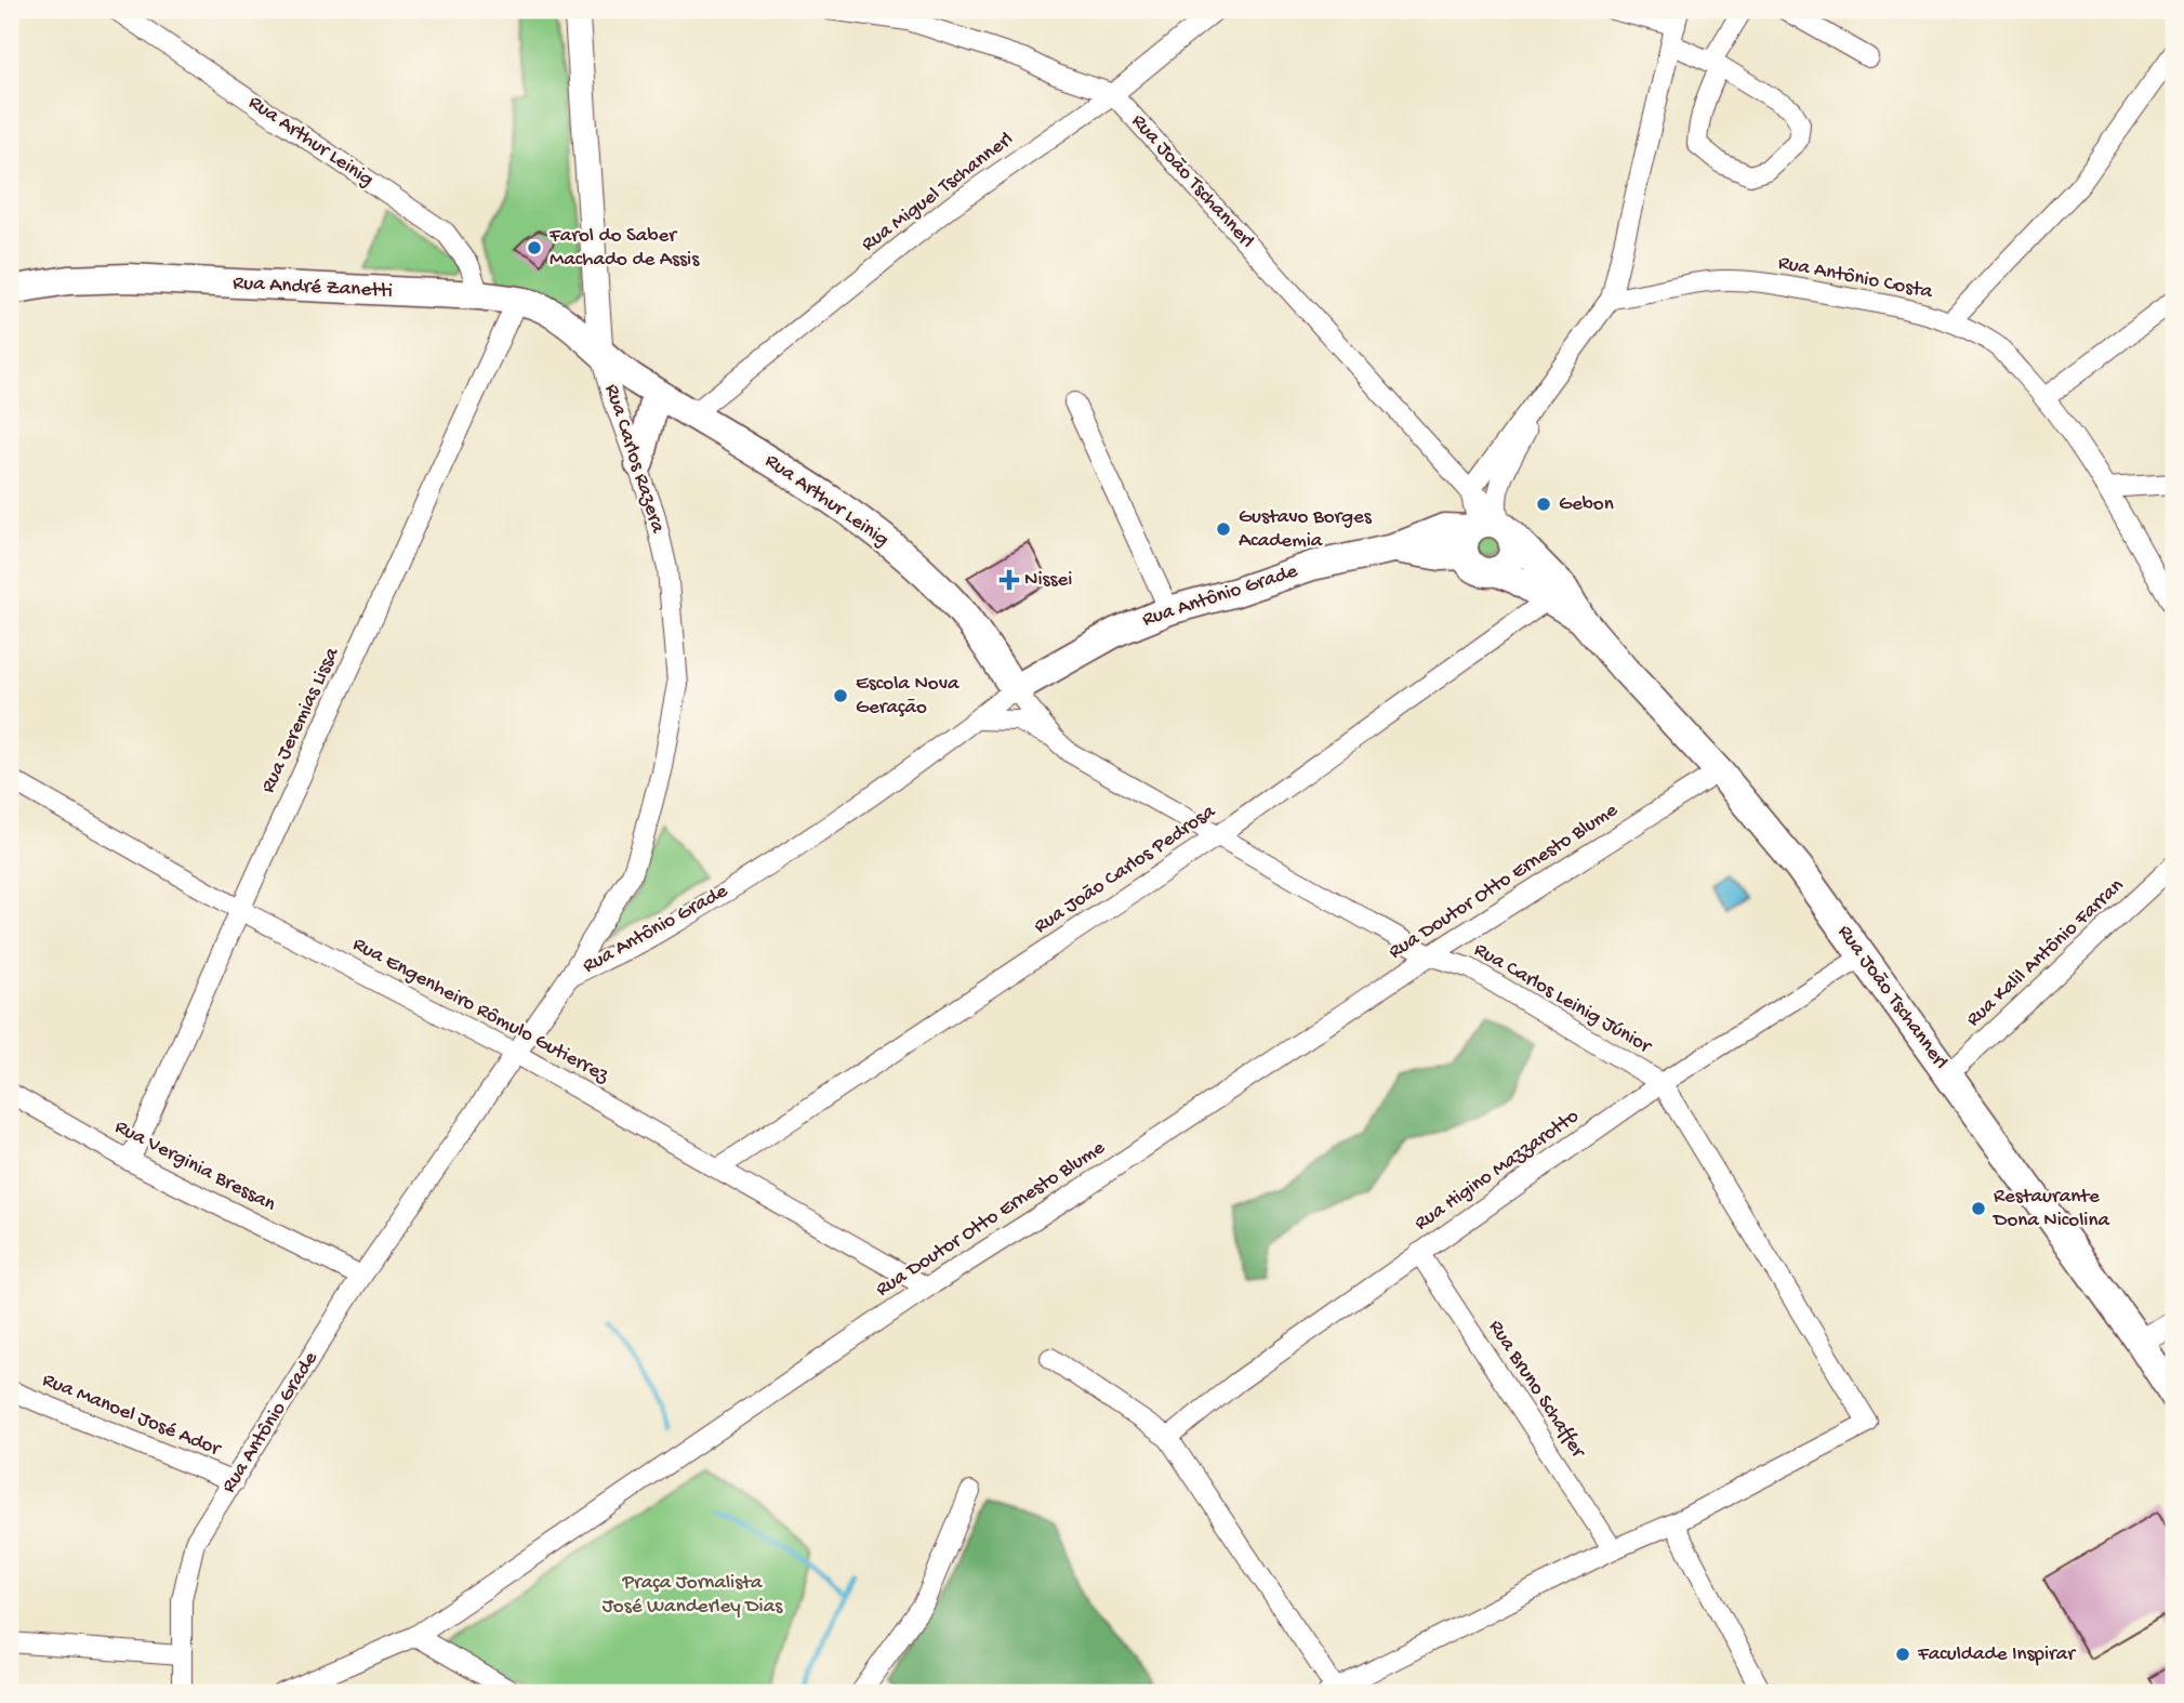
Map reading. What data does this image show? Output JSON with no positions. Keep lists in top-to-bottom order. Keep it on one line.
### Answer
{"streets":{"main road":["Rua Arthur Leinig","Rua João Tschannerl","Rua André Zanetti","Rua Antônio Grade"],"street":["Rua Miguel Tschannerl","Rua Antônio Costa","Rua Carlos Razera","Rua Jeremias Lissa","Rua João Carlos Pedrosa","Rua Doutor Otto Ernesto Blume","Rua Kalil Antônio Farran","Rua Carlos Leinig Júnior","Rua Engenheiro Rômulo Gutierrez","Rua Verginia Bressan","Rua Higino Mazzarotto","Rua Bruno Schaffer","Rua Manoel José Ador"]},"crossings":[["Rua Arthur Leinig","Rua Miguel Tschannerl"],["Rua Arthur Leinig","Rua André Zanetti"],["Rua Arthur Leinig","Rua Carlos Razera"],["Rua Arthur Leinig","Rua Antônio Grade"],["Rua Arthur Leinig","Rua Carlos Leinig Júnior"],["Rua João Tschannerl","Rua Miguel Tschannerl"],["Rua João Tschannerl","Rua Antônio Grade"],["Rua João Tschannerl","Rua João Carlos Pedrosa"],["Rua João Tschannerl","Rua Doutor Otto Ernesto Blume"],["Rua João Tschannerl","Rua Kalil Antônio Farran"],["Rua João Tschannerl","Rua Higino Mazzarotto"],["Rua André Zanetti","Rua Carlos Razera"],["Rua André Zanetti","Rua Jeremias Lissa"],["Rua Carlos Razera","Rua Antônio Grade"],["Rua Antônio Grade","Rua Carlos Leinig Júnior"],["Rua Antônio Grade","Rua Engenheiro Rômulo Gutierrez"],["Rua Antônio Grade","Rua Verginia Bressan"],["Rua Antônio Grade","Rua Manoel José Ador"],["Rua Jeremias Lissa","Rua Engenheiro Rômulo Gutierrez"],["Rua Jeremias Lissa","Rua Verginia Bressan"],["Rua João Carlos Pedrosa","Rua Carlos Leinig Júnior"],["Rua João Carlos Pedrosa","Rua Engenheiro Rômulo Gutierrez"],["Rua Doutor Otto Ernesto Blume","Rua Carlos Leinig Júnior"],["Rua Doutor Otto Ernesto Blume","Rua Engenheiro Rômulo Gutierrez"],["Rua Carlos Leinig Júnior","Rua Higino Mazzarotto"],["Rua Higino Mazzarotto","Rua Bruno Schaffer"]],"parks":["Praça Jornalista José Wanderley Dias"],"places":{"other":["Farol do Saber Machado de Assis","Gebon","Gustavo Borges Academia","Escola Nova Geração","Restaurante Dona Nicolina","Faculdade Inspirar"],"health":["Nissei"]}}
